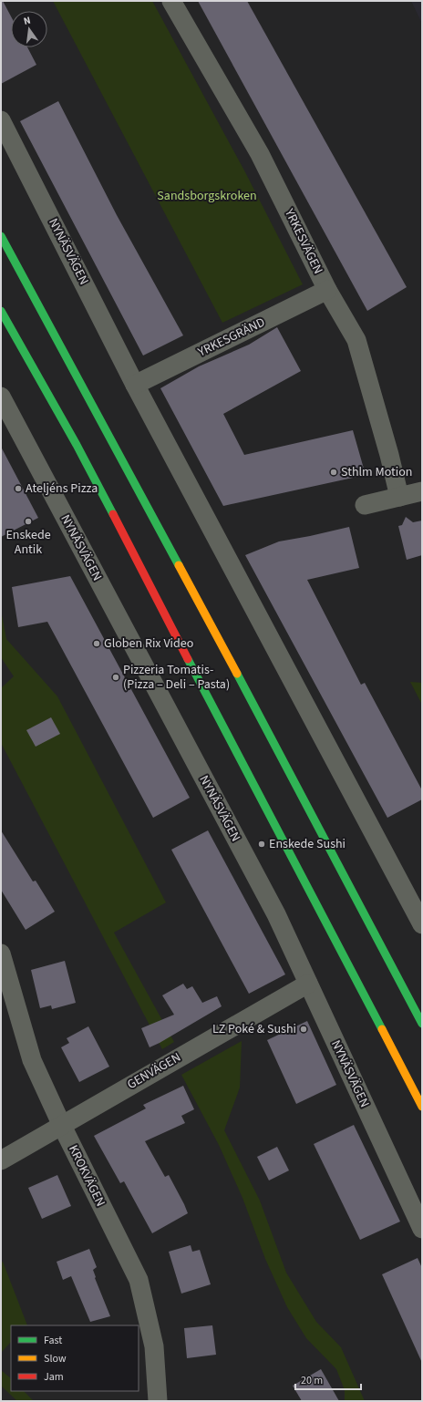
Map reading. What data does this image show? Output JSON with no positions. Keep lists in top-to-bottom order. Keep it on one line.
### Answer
{"streets":{"street":["YRKESVÄGEN","NYNÄSVÄGEN","YRKESGRÄND","GENVÄGEN","KROKVÄGEN"]},"crossings":[["YRKESVÄGEN","YRKESGRÄND"],["NYNÄSVÄGEN","YRKESGRÄND"],["NYNÄSVÄGEN","GENVÄGEN"],["GENVÄGEN","KROKVÄGEN"]],"parks":["Sandsborgskroken"],"places":["Sthlm Motion","Ateljéns Pizza","Enskede Antik","Globen Rix Video","Pizzeria Tomatis- (Pizza – Deli – Pasta)","Enskede Sushi","LZ Poké & Sushi"],"legend":["Fast","Slow","Jam"],"scale_bar":"20 m","north":"top"}
